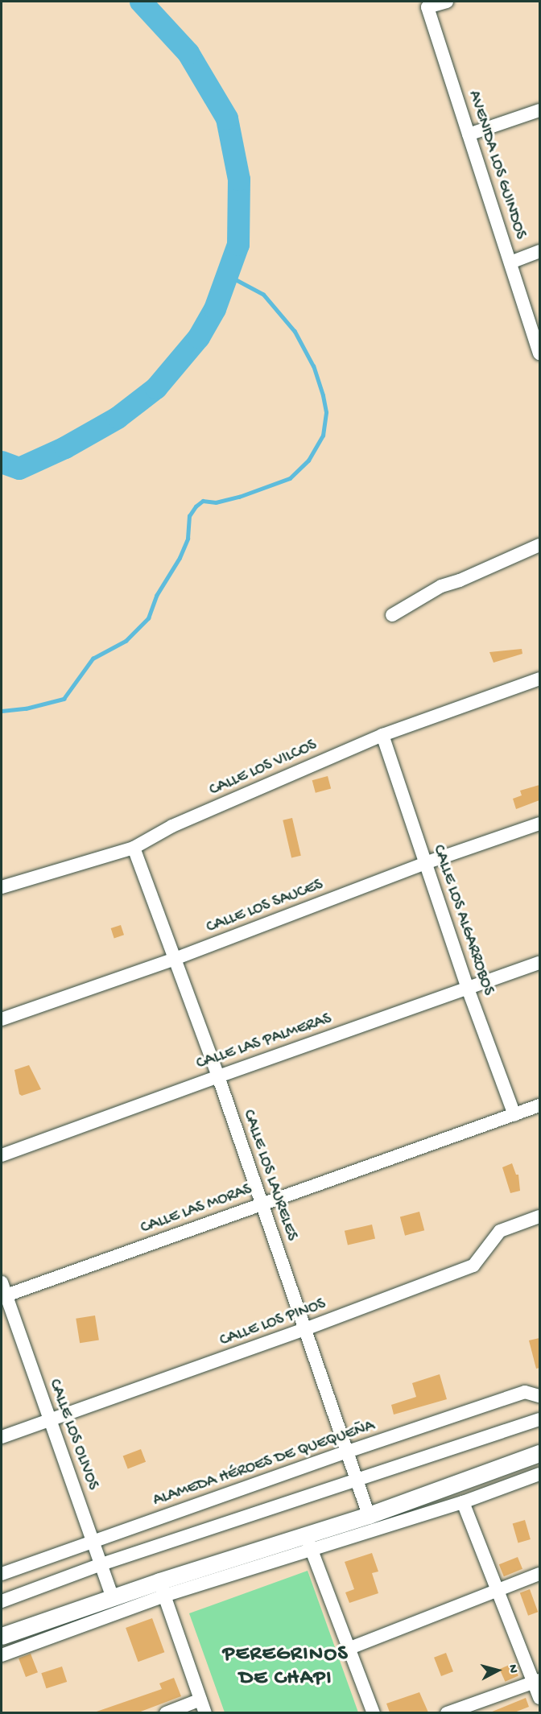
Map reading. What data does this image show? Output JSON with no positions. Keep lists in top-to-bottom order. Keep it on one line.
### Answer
{"streets":{"street":["AVENIDA LOS GUINDOS","CALLE LOS VILCOS","CALLE LOS SAUCES","CALLE LOS ALGARROBOS","CALLE LAS PALMERAS","CALLE LOS LAURELES","CALLE LAS MORAS","CALLE LOS PINOS","CALLE LOS OLIVOS","ALAMEDA HÉROES DE QUEQUEÑA"]},"crossings":[["CALLE LOS VILCOS","CALLE LOS ALGARROBOS"],["CALLE LOS VILCOS","CALLE LOS LAURELES"],["CALLE LOS SAUCES","CALLE LOS ALGARROBOS"],["CALLE LOS SAUCES","CALLE LOS LAURELES"],["CALLE LOS ALGARROBOS","CALLE LAS PALMERAS"],["CALLE LOS ALGARROBOS","CALLE LAS MORAS"],["CALLE LAS PALMERAS","CALLE LOS LAURELES"],["CALLE LOS LAURELES","CALLE LAS MORAS"],["CALLE LOS LAURELES","CALLE LOS PINOS"],["CALLE LOS LAURELES","ALAMEDA HÉROES DE QUEQUEÑA"],["CALLE LAS MORAS","CALLE LOS OLIVOS"],["CALLE LOS PINOS","CALLE LOS OLIVOS"],["CALLE LOS OLIVOS","ALAMEDA HÉROES DE QUEQUEÑA"]],"districts":["PEREGRINOS DE CHAPI"],"north":"right"}
